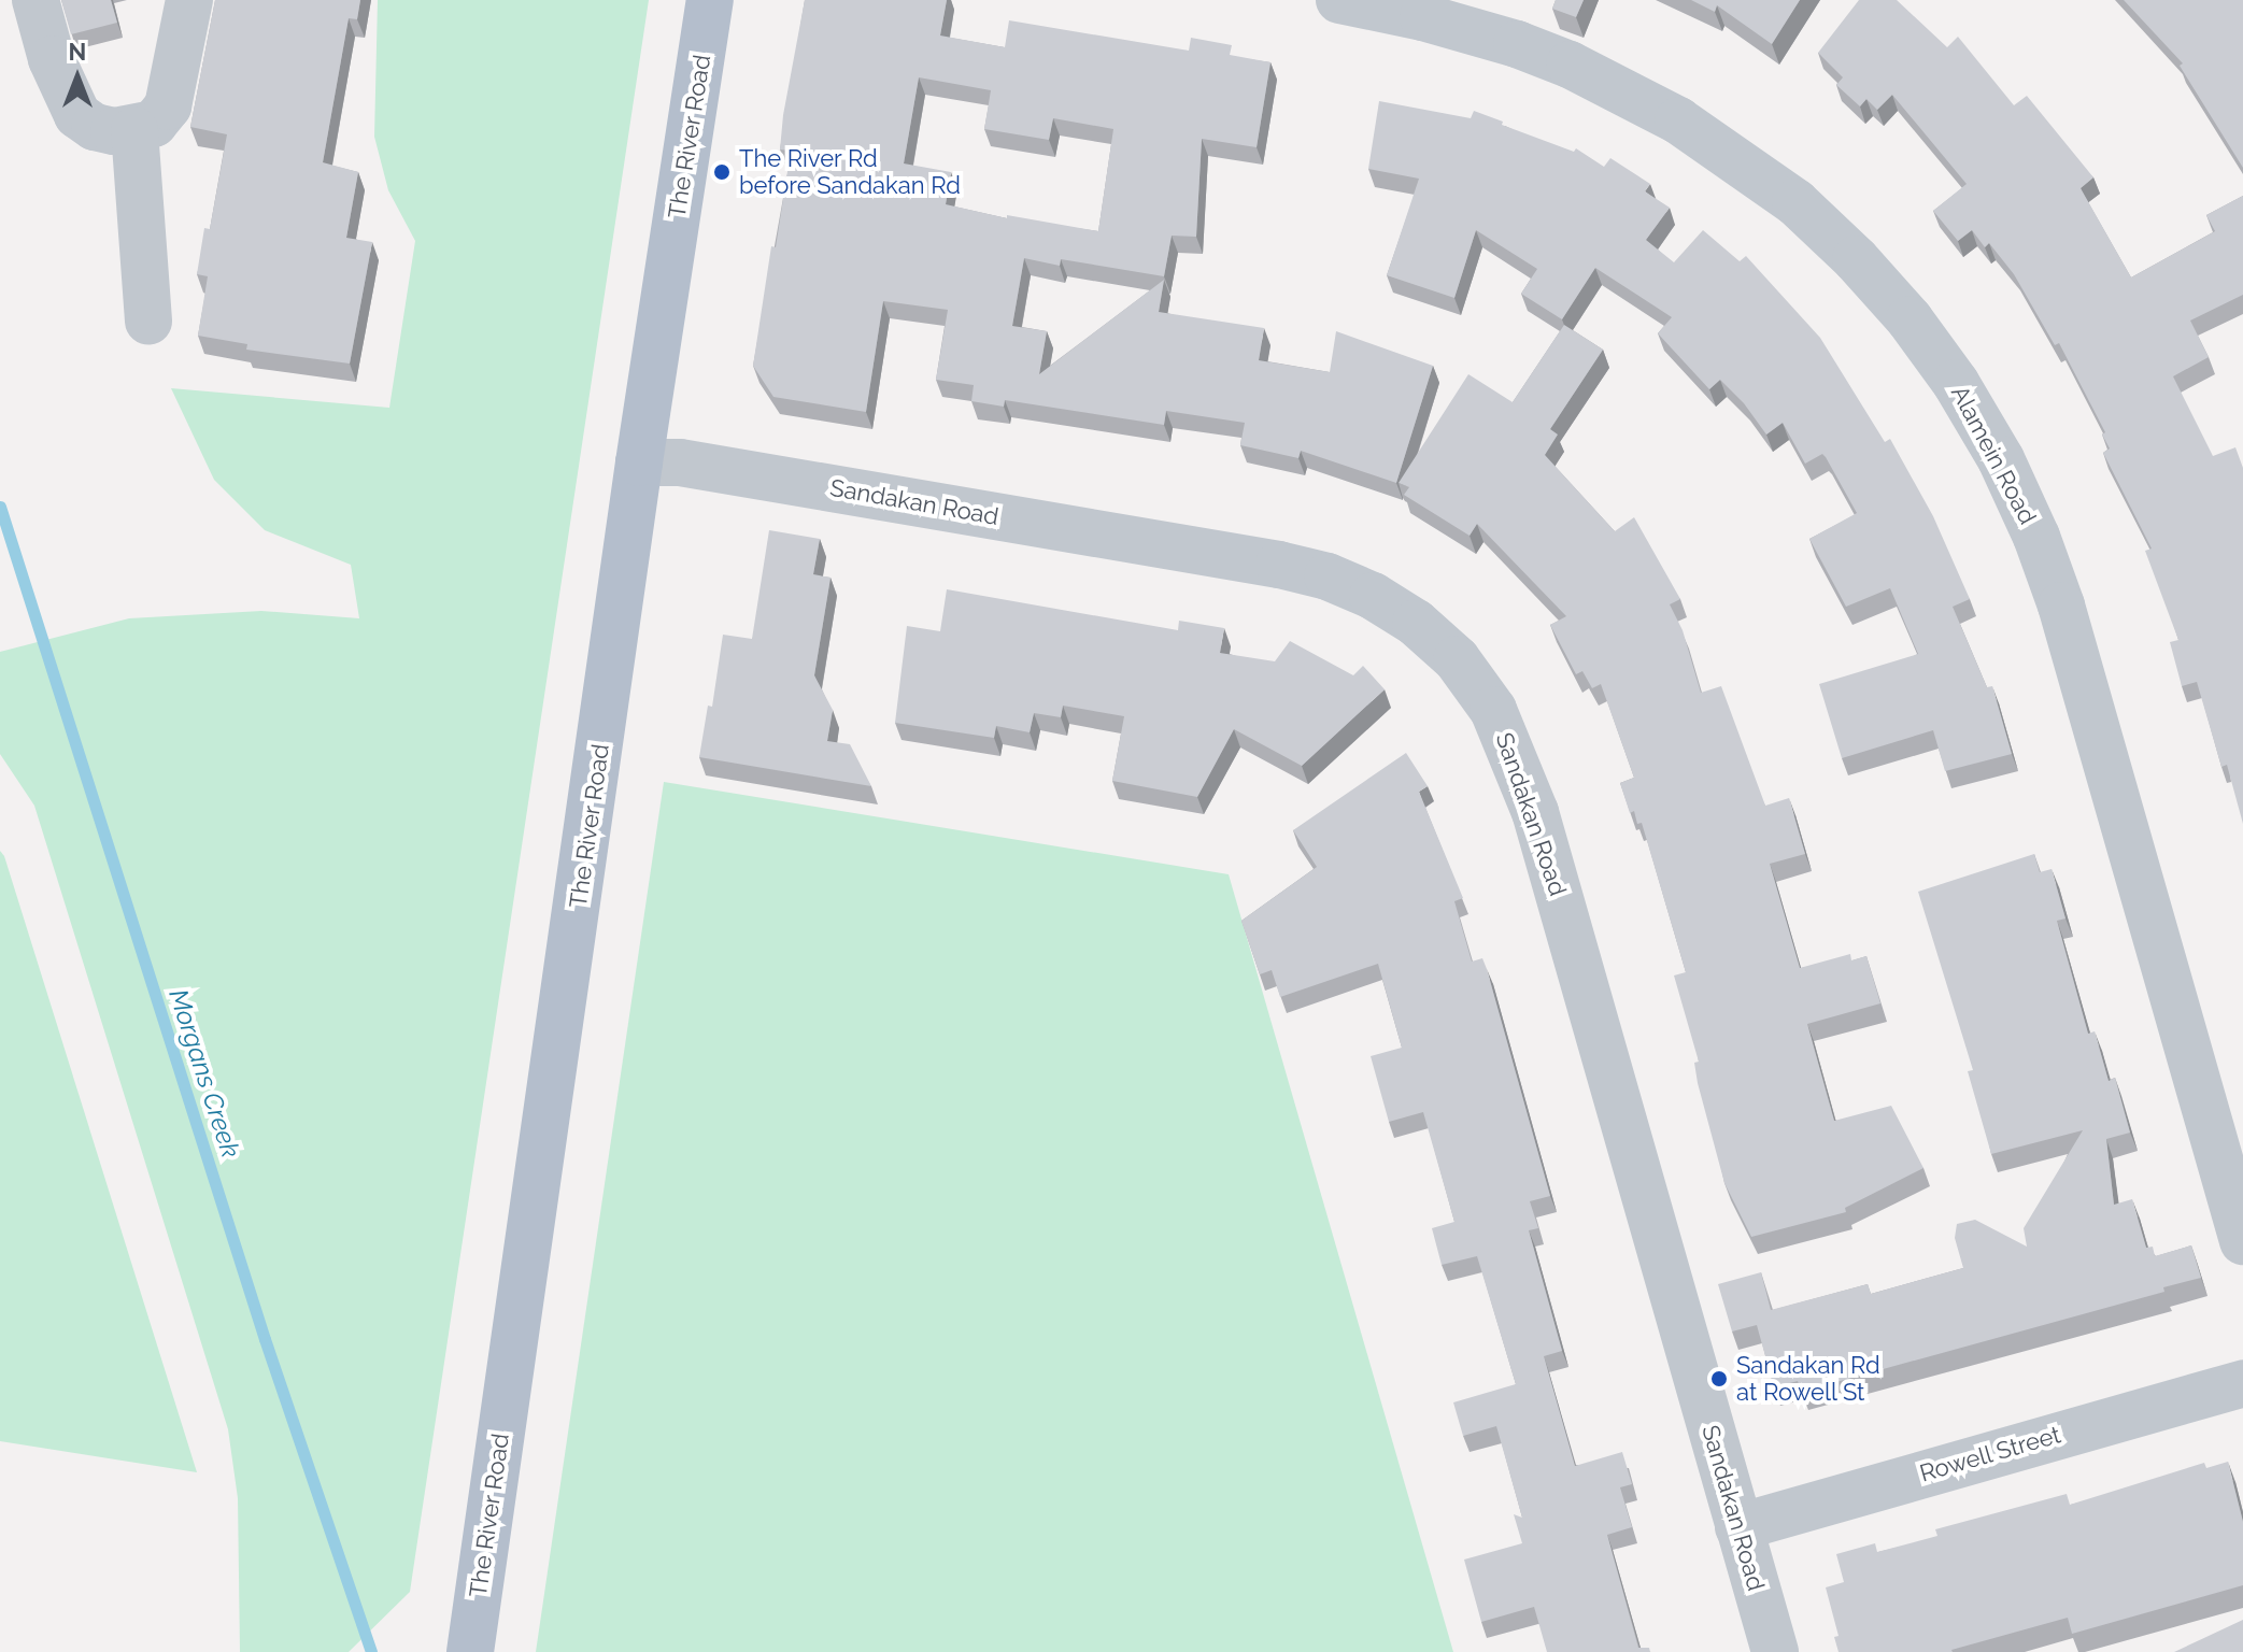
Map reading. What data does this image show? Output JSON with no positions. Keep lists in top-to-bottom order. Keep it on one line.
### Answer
{"streets":{"main road":["The River Road"],"street":["Alamein Road","Sandakan Road","Rowell Street"]},"crossings":[["The River Road","Sandakan Road"],["Sandakan Road","Rowell Street"]],"water":["Morgans Creek"],"places":["The River Rd before Sandakan Rd","Sandakan Rd at Rowell St"],"north":"top"}
